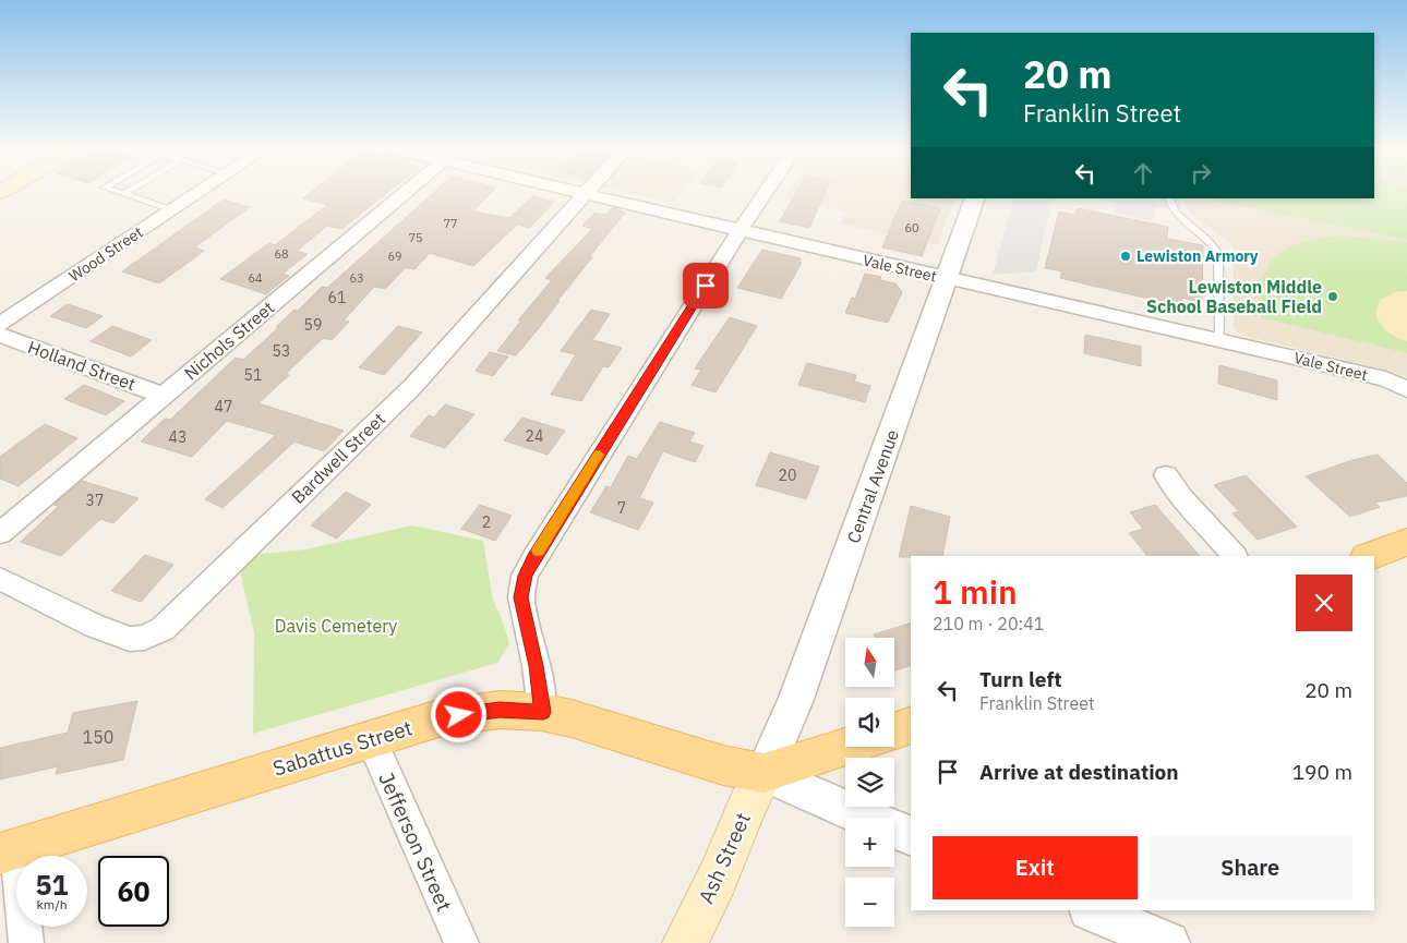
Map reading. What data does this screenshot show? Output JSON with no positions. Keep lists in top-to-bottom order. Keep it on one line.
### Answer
{"streets":{"main road":["Sabattus Street","Ash Street"],"street":["Wood Street","Vale Street","Nichols Street","Holland Street","Bardwell Street","Central Avenue","Jefferson Street"]},"crossings":[["Vale Street","Bardwell Street"],["Vale Street","Central Avenue"],["Nichols Street","Holland Street"],["Central Avenue","Sabattus Street"],["Central Avenue","Ash Street"],["Sabattus Street","Jefferson Street"],["Sabattus Street","Ash Street"]],"parks":["Davis Cemetery"],"places":["Lewiston Armory","Lewiston Middle School Baseball Field"],"house_numbers":["77","60","75","68","69","64","63","61","59","53","51","47","24","43","20","37","7","2","150"],"north":"top","page":{"turn":["20 m","Franklin Street"],"heading":["1 min","210 m · 20:41"],"map_buttons":["+","−"],"list":[{"name":"Turn left","note":"Franklin Street","value":"20 m"},{"name":"Arrive at destination","value":"190 m"}],"buttons":["Exit","Share"],"speed":"51 km/h","limit":"60"}}
